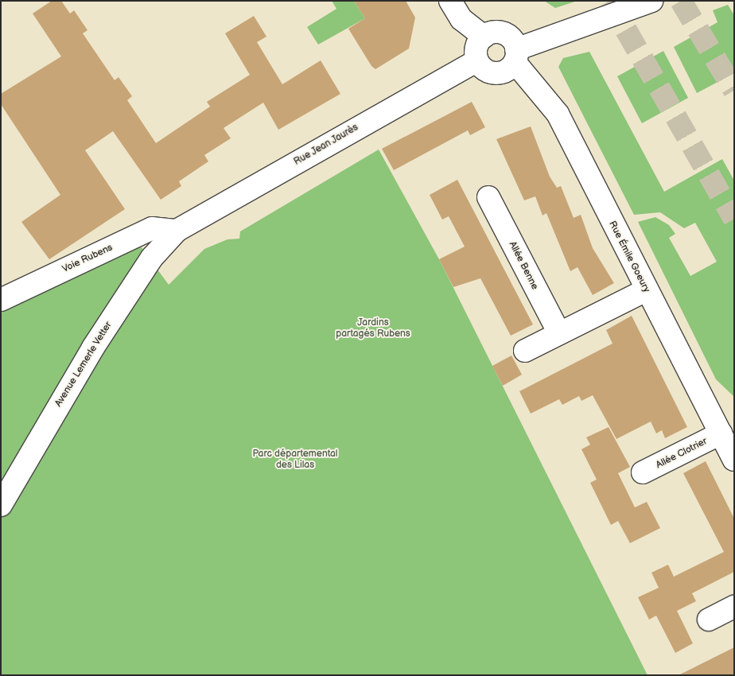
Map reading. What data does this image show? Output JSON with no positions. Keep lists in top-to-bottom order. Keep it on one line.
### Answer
{"streets":{"street":["Rue Jean Jaurès","Rue Émile Goeury","Voie Rubens","Allée Benne","Avenue Lemerle Vetter","Allée Clotrier"]},"crossings":[["Rue Jean Jaurès","Rue Émile Goeury"],["Rue Jean Jaurès","Voie Rubens"],["Rue Jean Jaurès","Avenue Lemerle Vetter"],["Rue Émile Goeury","Allée Clotrier"],["Voie Rubens","Avenue Lemerle Vetter"]],"parks":["Jardins partagés Rubens","Parc départemental des Lilas"]}
